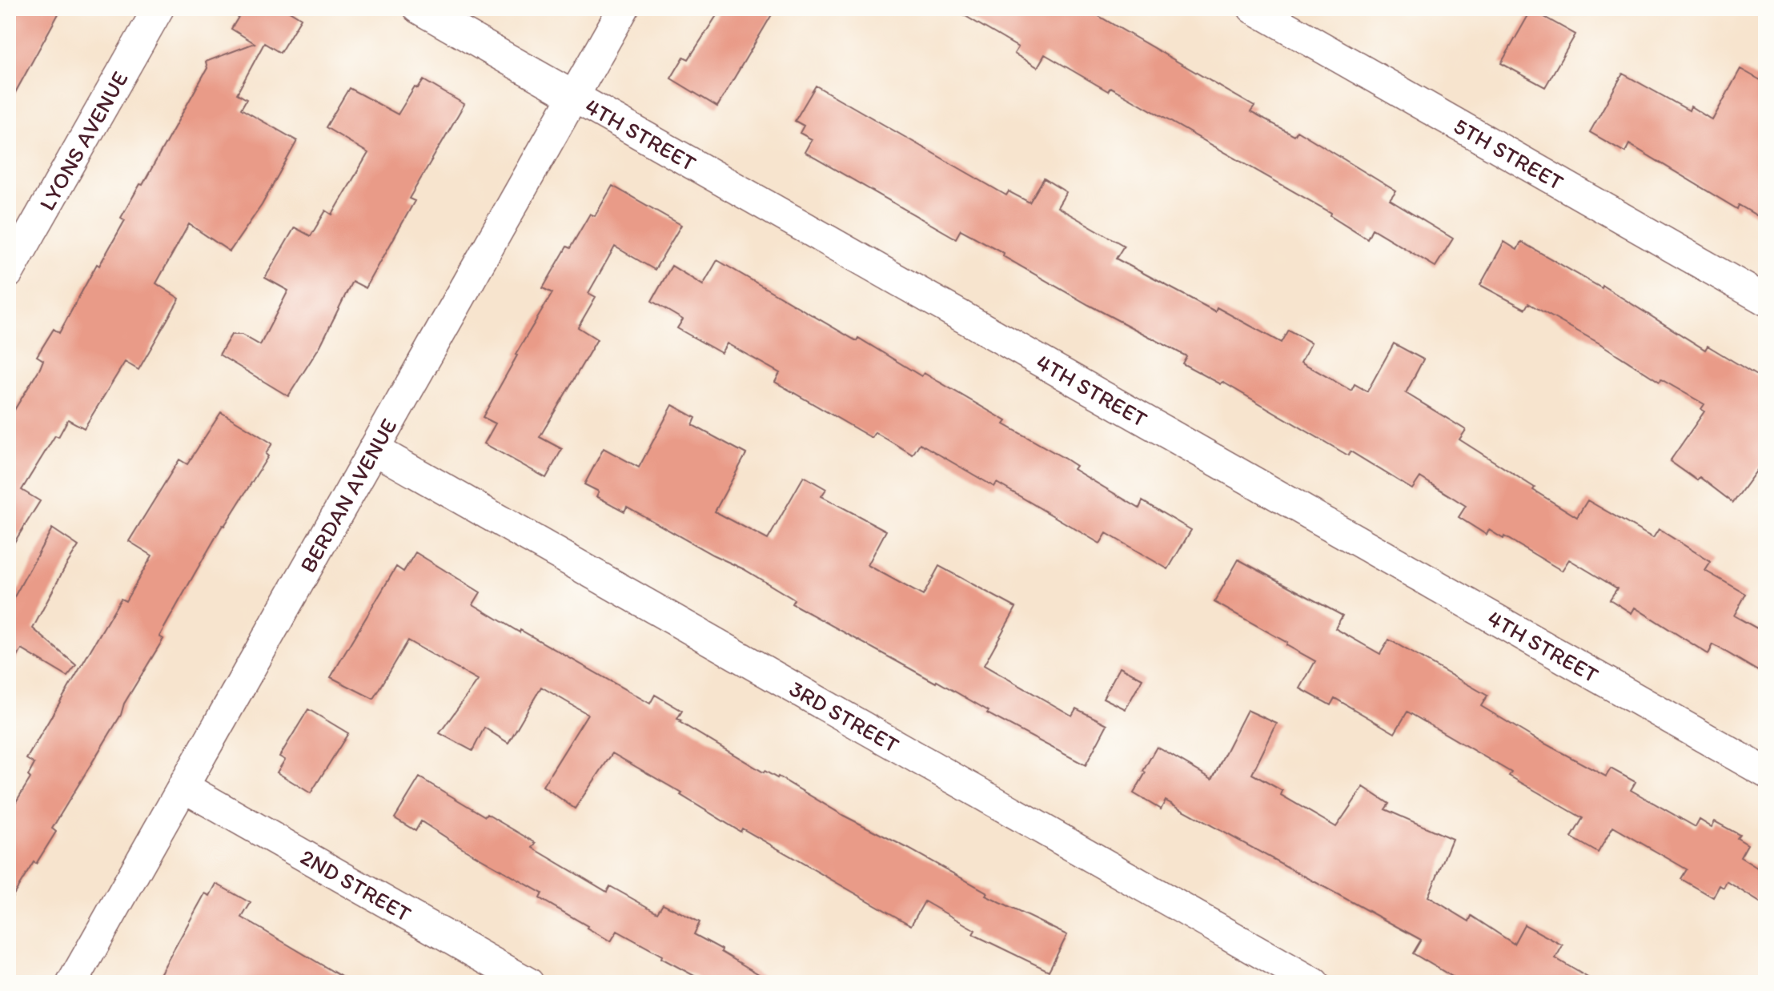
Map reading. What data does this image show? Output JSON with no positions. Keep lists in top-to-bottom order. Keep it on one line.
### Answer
{"streets":{"street":["4TH STREET","LYONS AVENUE","5TH STREET","BERDAN AVENUE","3RD STREET","2ND STREET"]},"crossings":[["4TH STREET","BERDAN AVENUE"],["BERDAN AVENUE","3RD STREET"],["BERDAN AVENUE","2ND STREET"]]}
